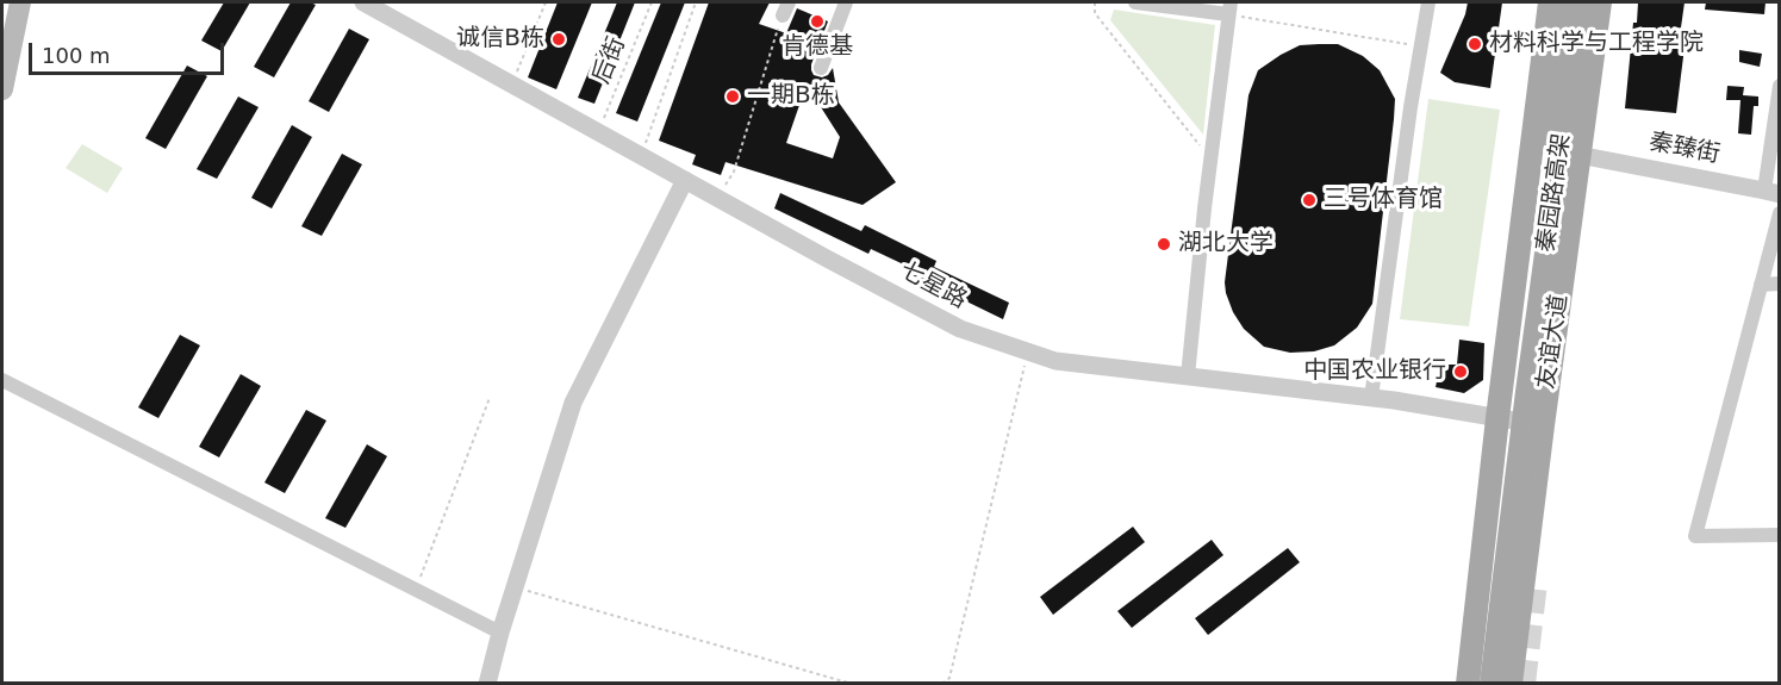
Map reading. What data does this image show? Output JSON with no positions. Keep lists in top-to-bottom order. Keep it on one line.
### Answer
{"streets":{"main road":["秦园路高架","友谊大道"],"street":["秦臻街","七星路"],"path":["后街"]},"crossings":[["后街","七星路"],["秦臻街","友谊大道"],["七星路","友谊大道"]],"places":["肯德基","诚信B栋","材料科学与工程学院","一期B栋","三号体育馆","湖北大学","中国农业银行"],"scale_bar":"100 m"}
